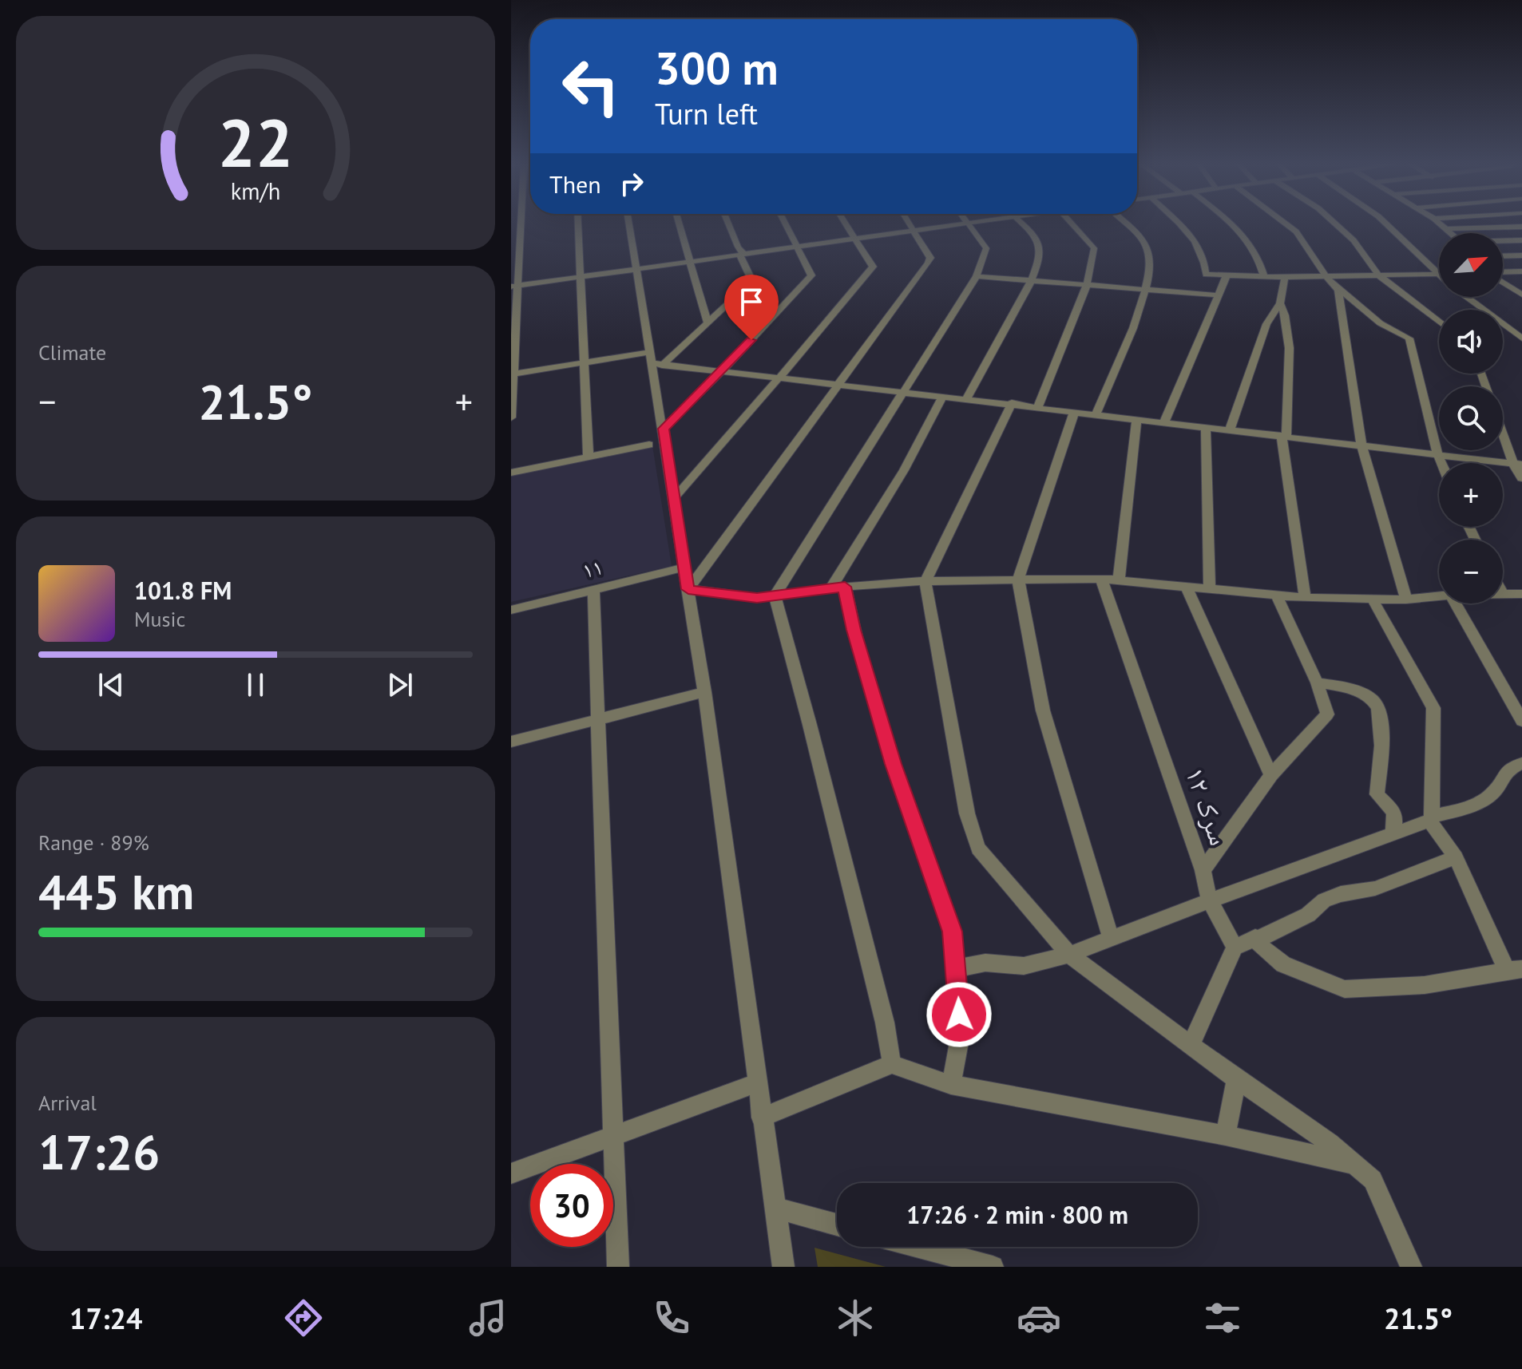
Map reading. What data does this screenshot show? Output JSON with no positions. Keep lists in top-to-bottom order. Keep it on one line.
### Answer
{"streets":{"street":["۱۱","سرک ۱۲"]},"north":"top right","page":{"turn":["300 m","Turn left"],"then":"Then","map_buttons":["+","−"],"tile":["Climate",["Range · 89%","445 km"],["Arrival","17:26"]],"heat":["−","21.5°","+"],"song":["101.8 FM","Music"],"limit":"30","trip":"17:26 · 2 min · 800 m","tabs":["17:24","21.5°"],"gauge":["22","km/h"]}}
